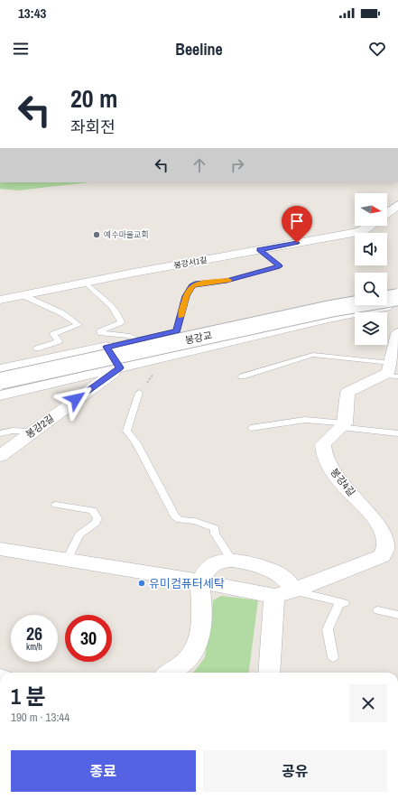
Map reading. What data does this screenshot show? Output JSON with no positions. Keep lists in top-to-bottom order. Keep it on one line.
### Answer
{"streets":{"street":["봉강서1길","봉강교","봉강2길","봉강4길"]},"places":["예수마을교회","유미컴퓨터세탁"],"north":"right","page":{"status":"13:43","header":"Beeline","turn":["20 m","좌회전"],"speed":"26 km/h","limit":"30","heading":["1 분","190 m · 13:44"],"buttons":["종료","공유"]}}
